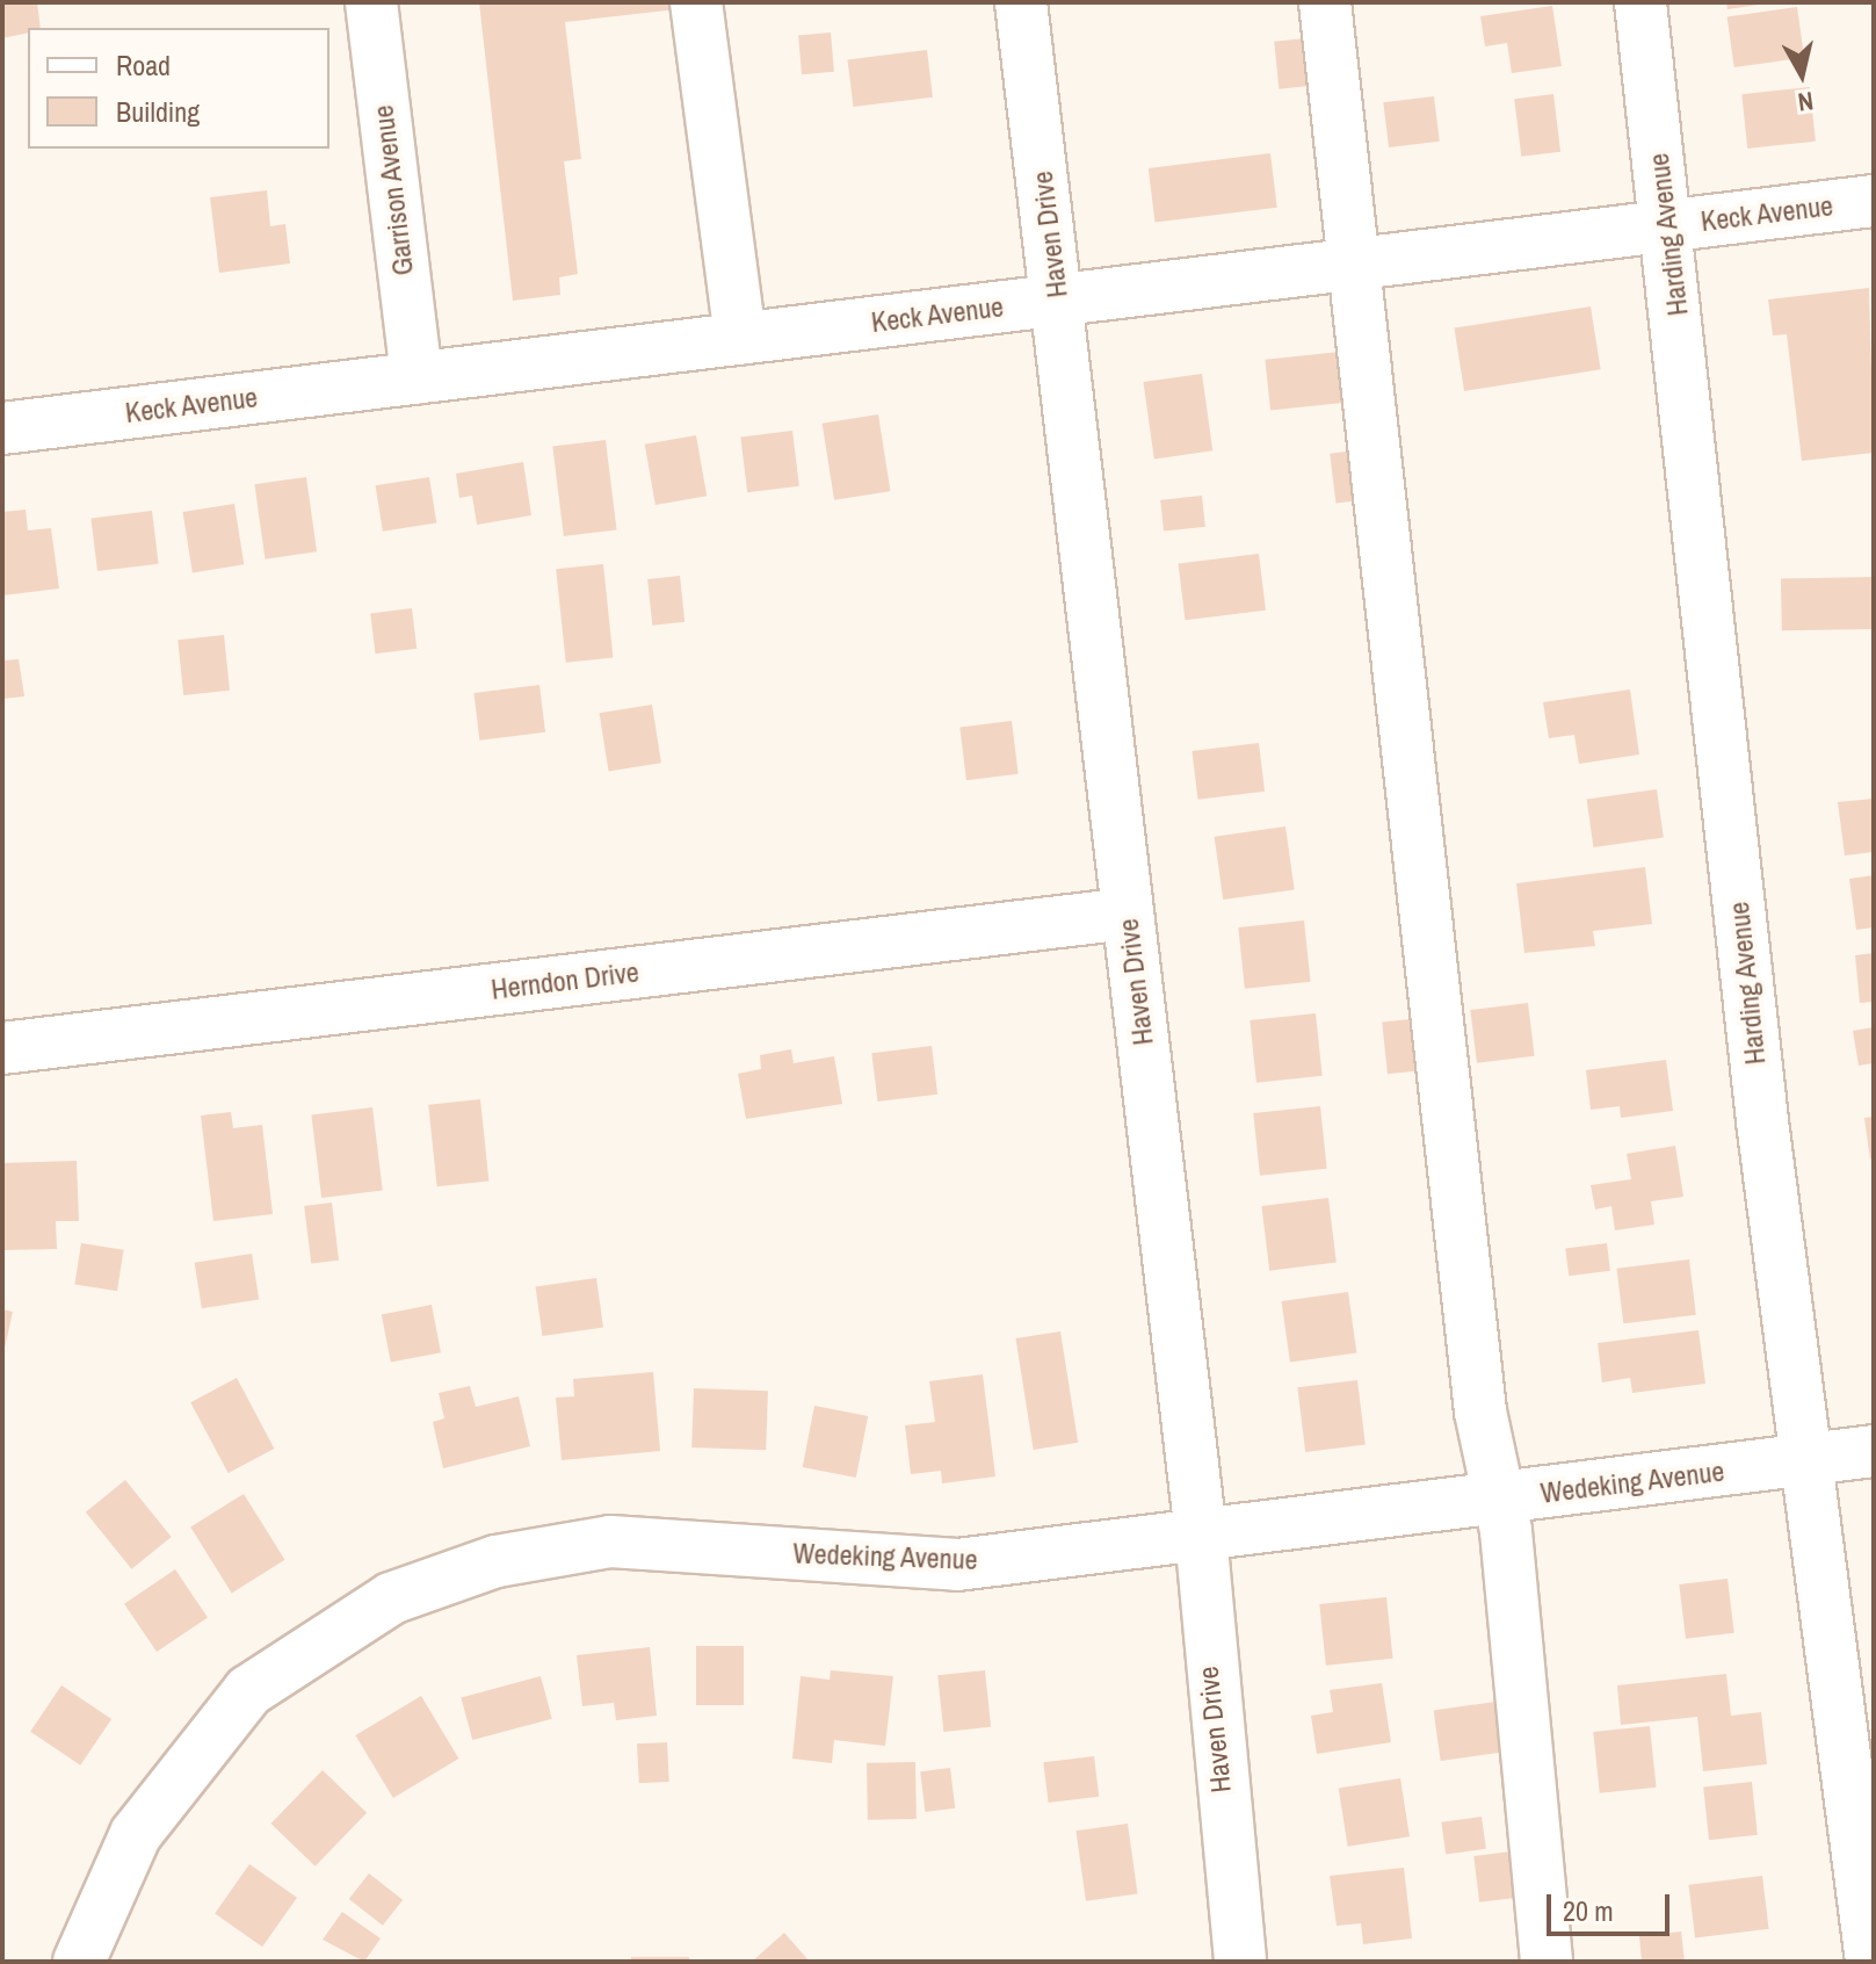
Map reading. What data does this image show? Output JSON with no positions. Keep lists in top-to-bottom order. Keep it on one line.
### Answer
{"streets":{"street":["Garrison Avenue","Keck Avenue","Haven Drive","Harding Avenue","Herndon Drive","Wedeking Avenue"]},"crossings":[["Garrison Avenue","Keck Avenue"],["Keck Avenue","Haven Drive"],["Keck Avenue","Harding Avenue"],["Haven Drive","Herndon Drive"],["Haven Drive","Wedeking Avenue"],["Harding Avenue","Wedeking Avenue"]],"legend":["Road","Building"],"scale_bar":"20 m","north":"bottom"}
